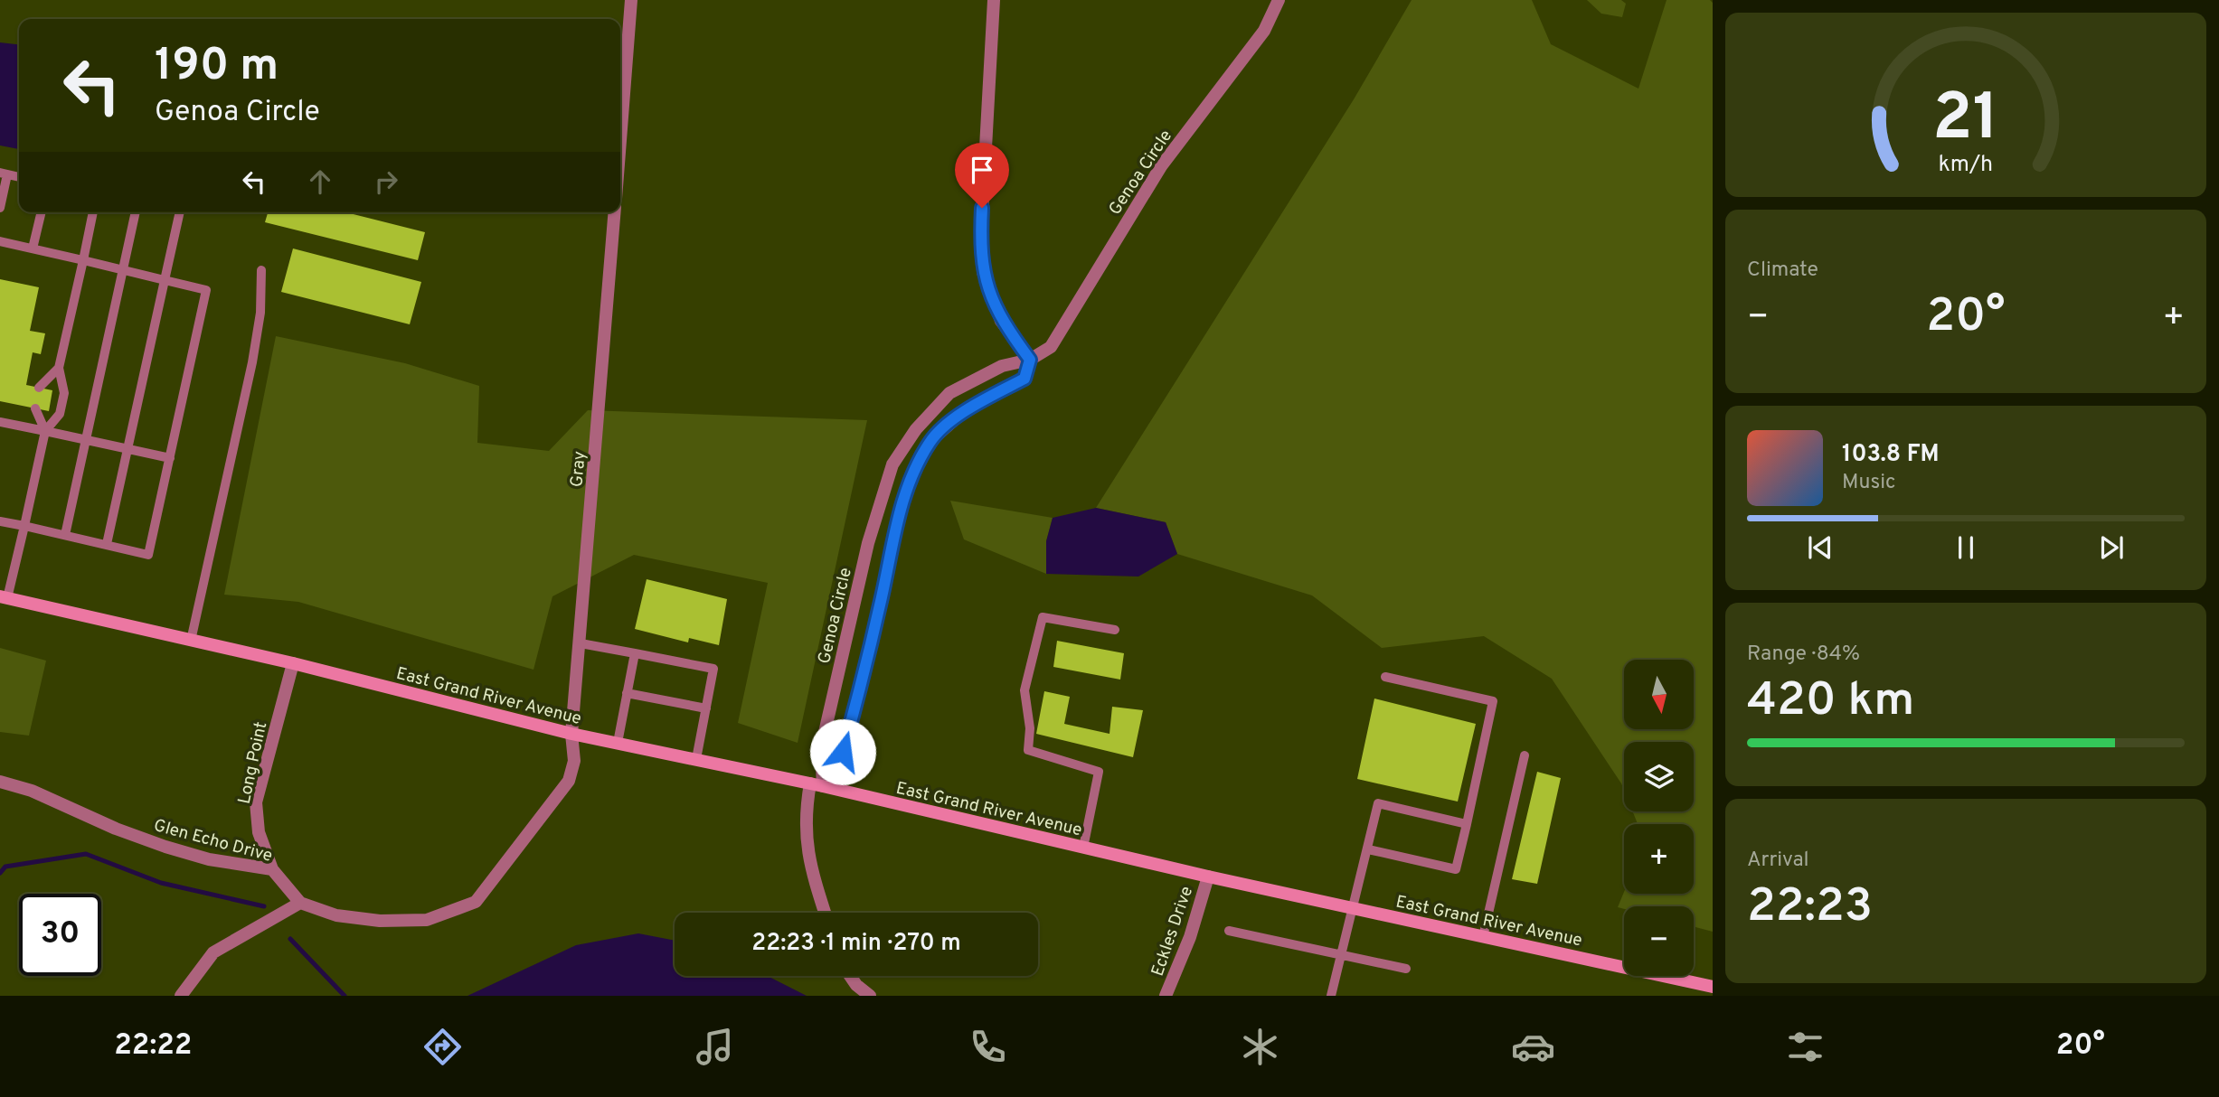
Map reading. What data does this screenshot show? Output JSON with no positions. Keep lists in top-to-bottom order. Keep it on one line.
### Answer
{"streets":{"main road":["East Grand River Avenue"],"street":["Genoa Circle","Gray","Long Point","Glen Echo Drive","Eckles Drive"]},"crossings":[["Genoa Circle","East Grand River Avenue"],["Gray","East Grand River Avenue"],["East Grand River Avenue","Long Point"],["East Grand River Avenue","Eckles Drive"],["Long Point","Glen Echo Drive"]],"north":"bottom","page":{"turn":["190 m","Genoa Circle"],"tile":["Climate",["Range · 84%","420 km"],["Arrival","22:23"]],"heat":["−","20°","+"],"song":["103.8 FM","Music"],"map_buttons":["+","−"],"limit":"30","trip":"22:23 · 1 min · 270 m","tabs":["22:22","20°"],"gauge":["21","km/h"]}}
